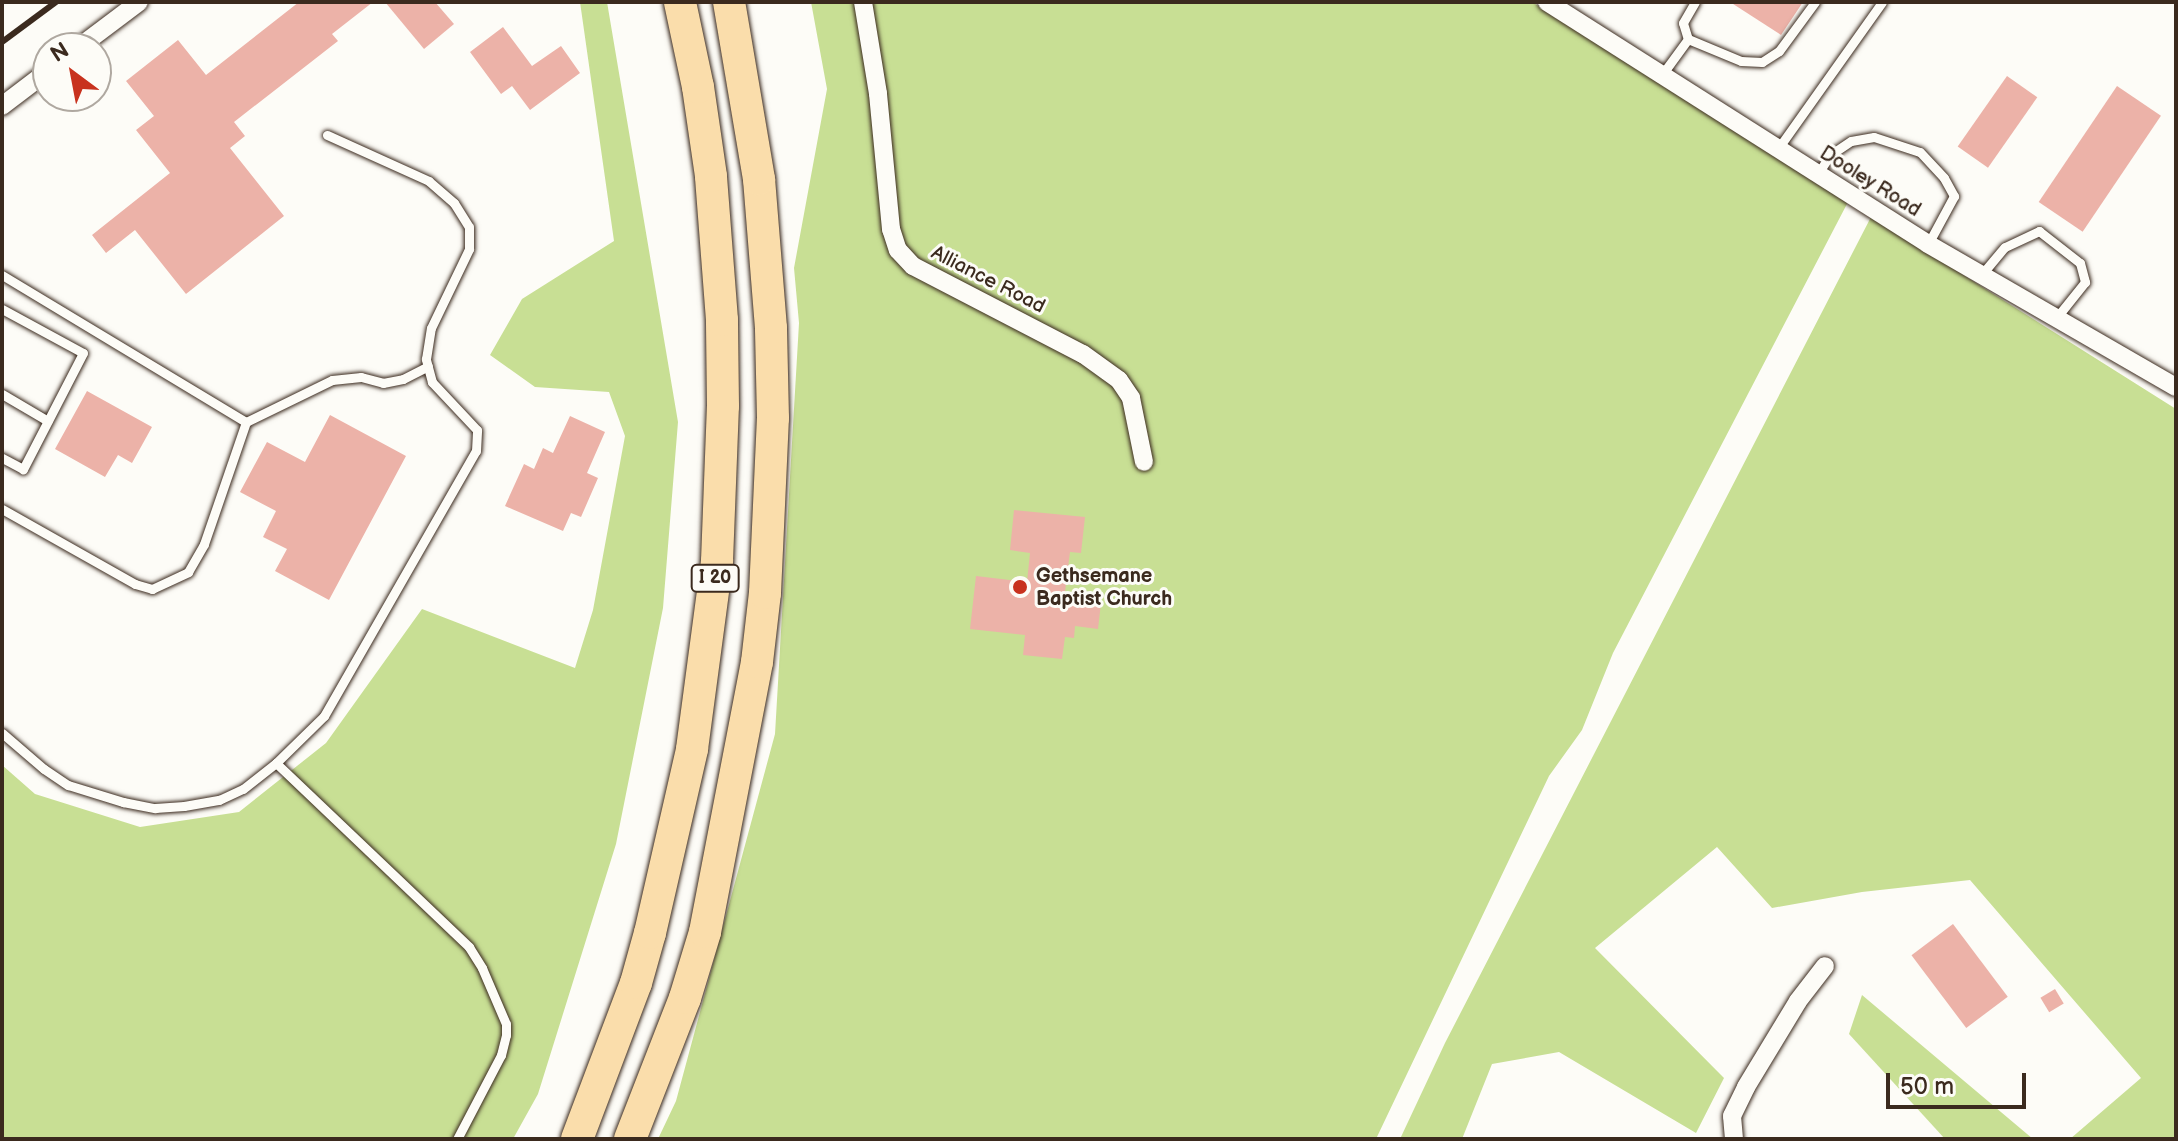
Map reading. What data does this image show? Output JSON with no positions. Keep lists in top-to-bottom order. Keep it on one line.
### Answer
{"streets":{"highway":["I 20"],"street":["Dooley Road","Alliance Road"]},"places":["Gethsemane Baptist Church"],"scale_bar":"50 m","north":"top left"}
